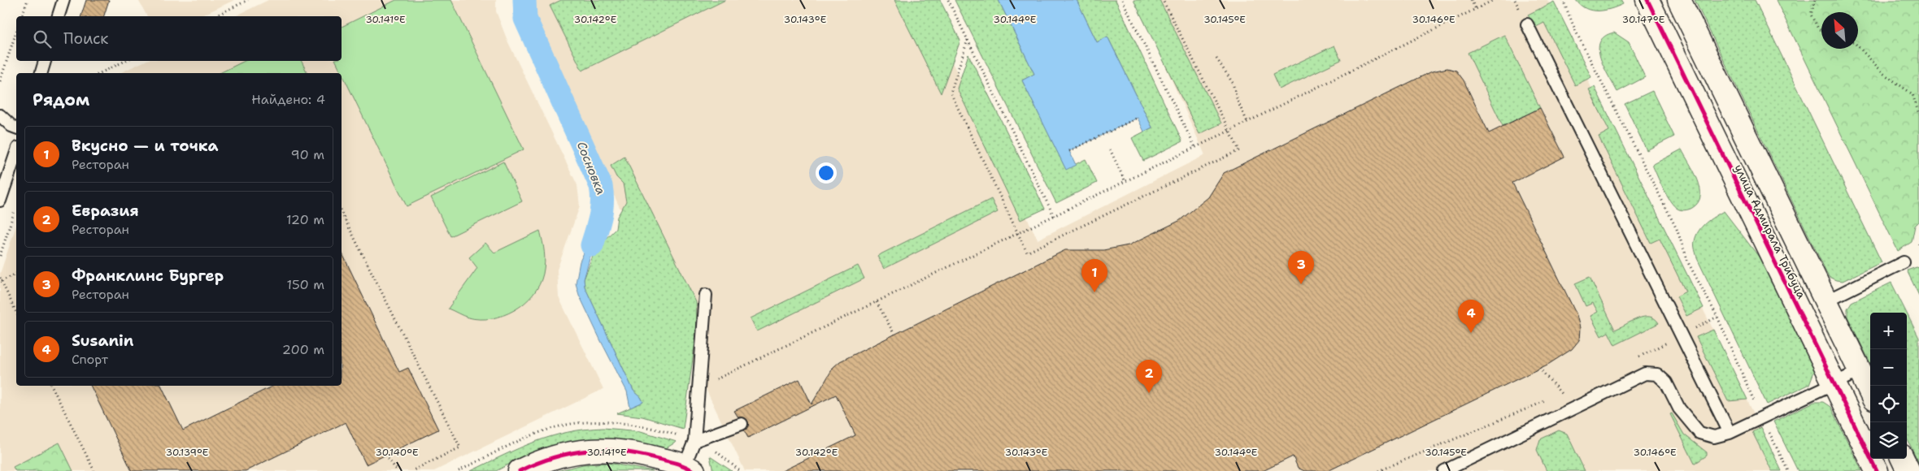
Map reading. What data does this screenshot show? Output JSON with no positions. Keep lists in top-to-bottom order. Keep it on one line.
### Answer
{"streets":{"street":["улица Адмирала Трибуца"]},"water":["Сосновка"],"north":"top left","page":{"search":"Поиск","heading":["Рядом","Найдено: 4"],"list":[{"mark":"1","name":"Вкусно — и точка","note":"Ресторан","value":"90 m"},{"mark":"2","name":"Евразия","note":"Ресторан","value":"120 m"},{"mark":"3","name":"Франклинс Бургер","note":"Ресторан","value":"150 m"},{"mark":"4","name":"Susanin","note":"Спорт","value":"200 m"}],"pins":["3","1","4","2"],"map_buttons":["+","−"]},"coordinates":["30.141°E","30.142°E","30.143°E","30.144°E","30.145°E","30.147°E","30.146°E","30.139°E","30.140°E"]}
